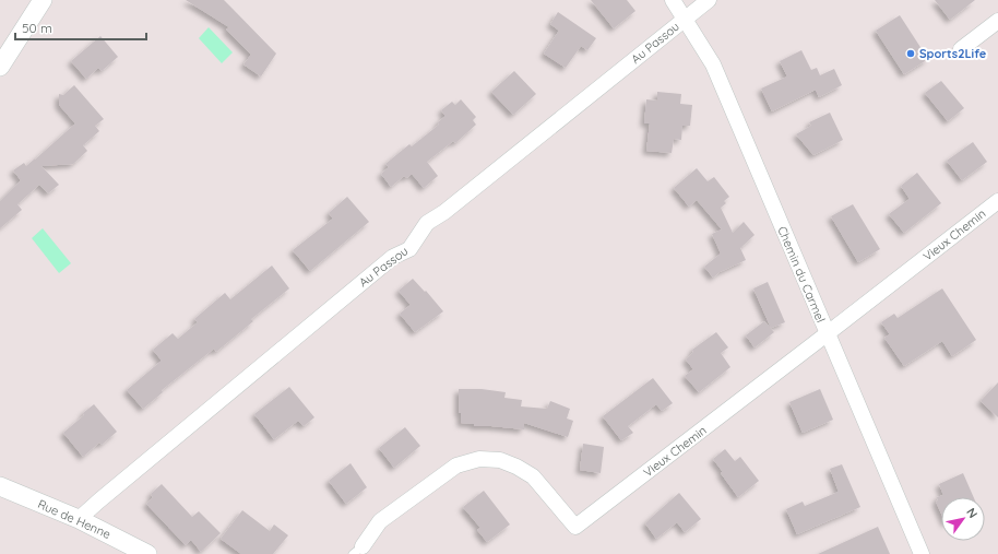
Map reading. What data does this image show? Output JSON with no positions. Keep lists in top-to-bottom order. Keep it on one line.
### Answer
{"streets":{"street":["Au Passou","Vieux Chemin","Chemin du Carmel","Rue de Henne"]},"crossings":[["Au Passou","Chemin du Carmel"],["Au Passou","Rue de Henne"],["Vieux Chemin","Chemin du Carmel"]],"places":["Sports2Life"],"scale_bar":"50 m","north":"top right"}
